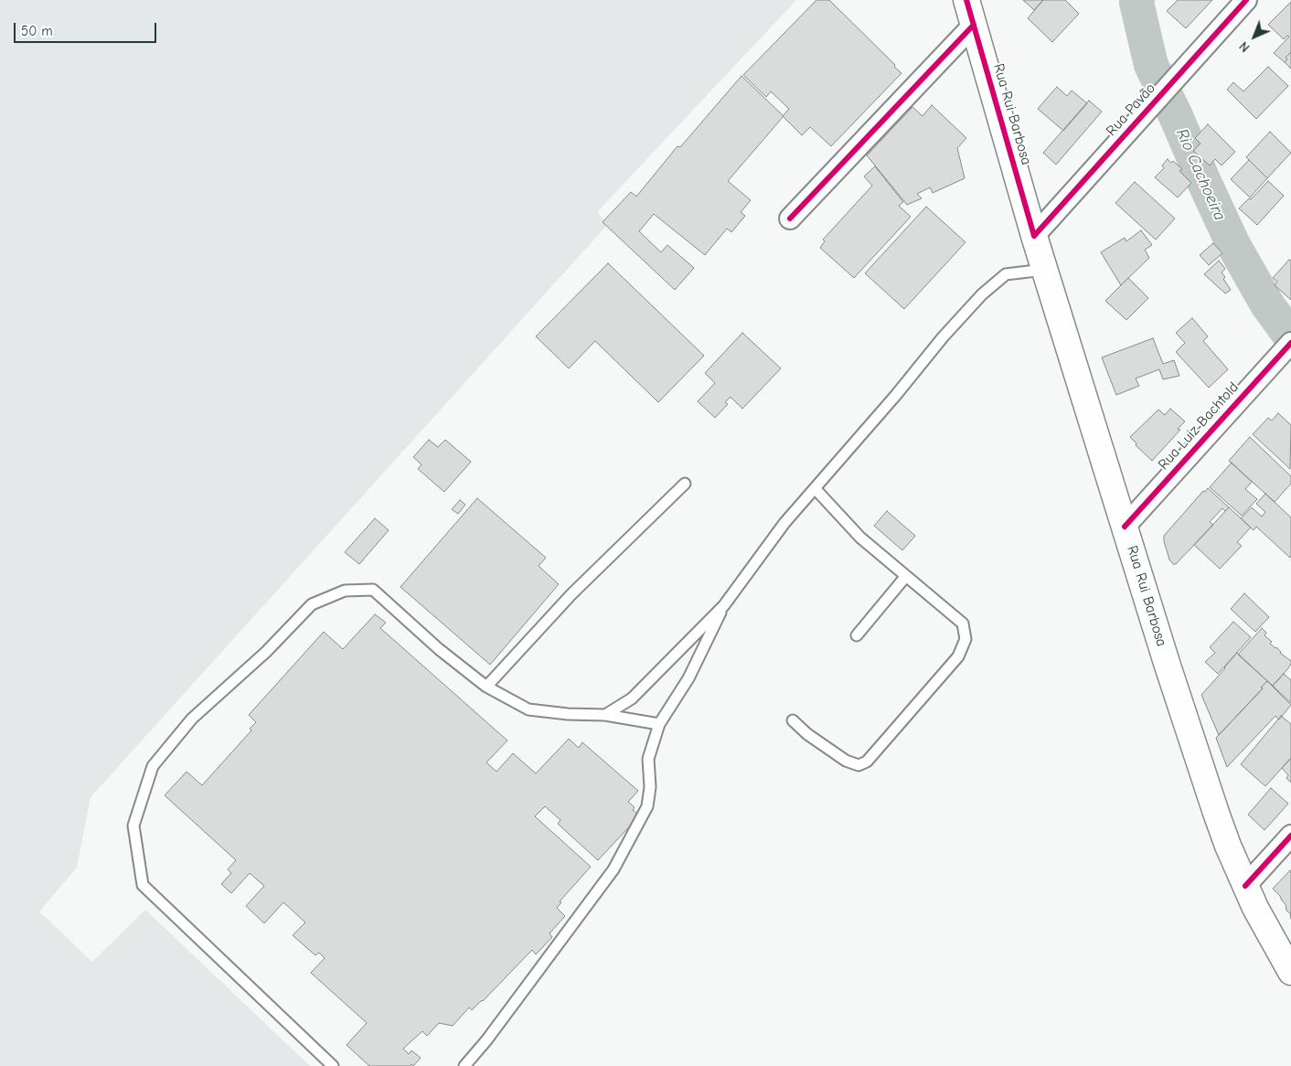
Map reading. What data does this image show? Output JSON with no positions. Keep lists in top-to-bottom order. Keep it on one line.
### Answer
{"streets":{"main road":["Rua Rui Barbosa"],"street":["Rua Pavão","Rua Luiz Bachtold"]},"crossings":[["Rua Pavão","Rua Rui Barbosa"],["Rua Rui Barbosa","Rua Luiz Bachtold"]],"water":["Rio Cachoeira"],"scale_bar":"50 m","north":"bottom left"}
